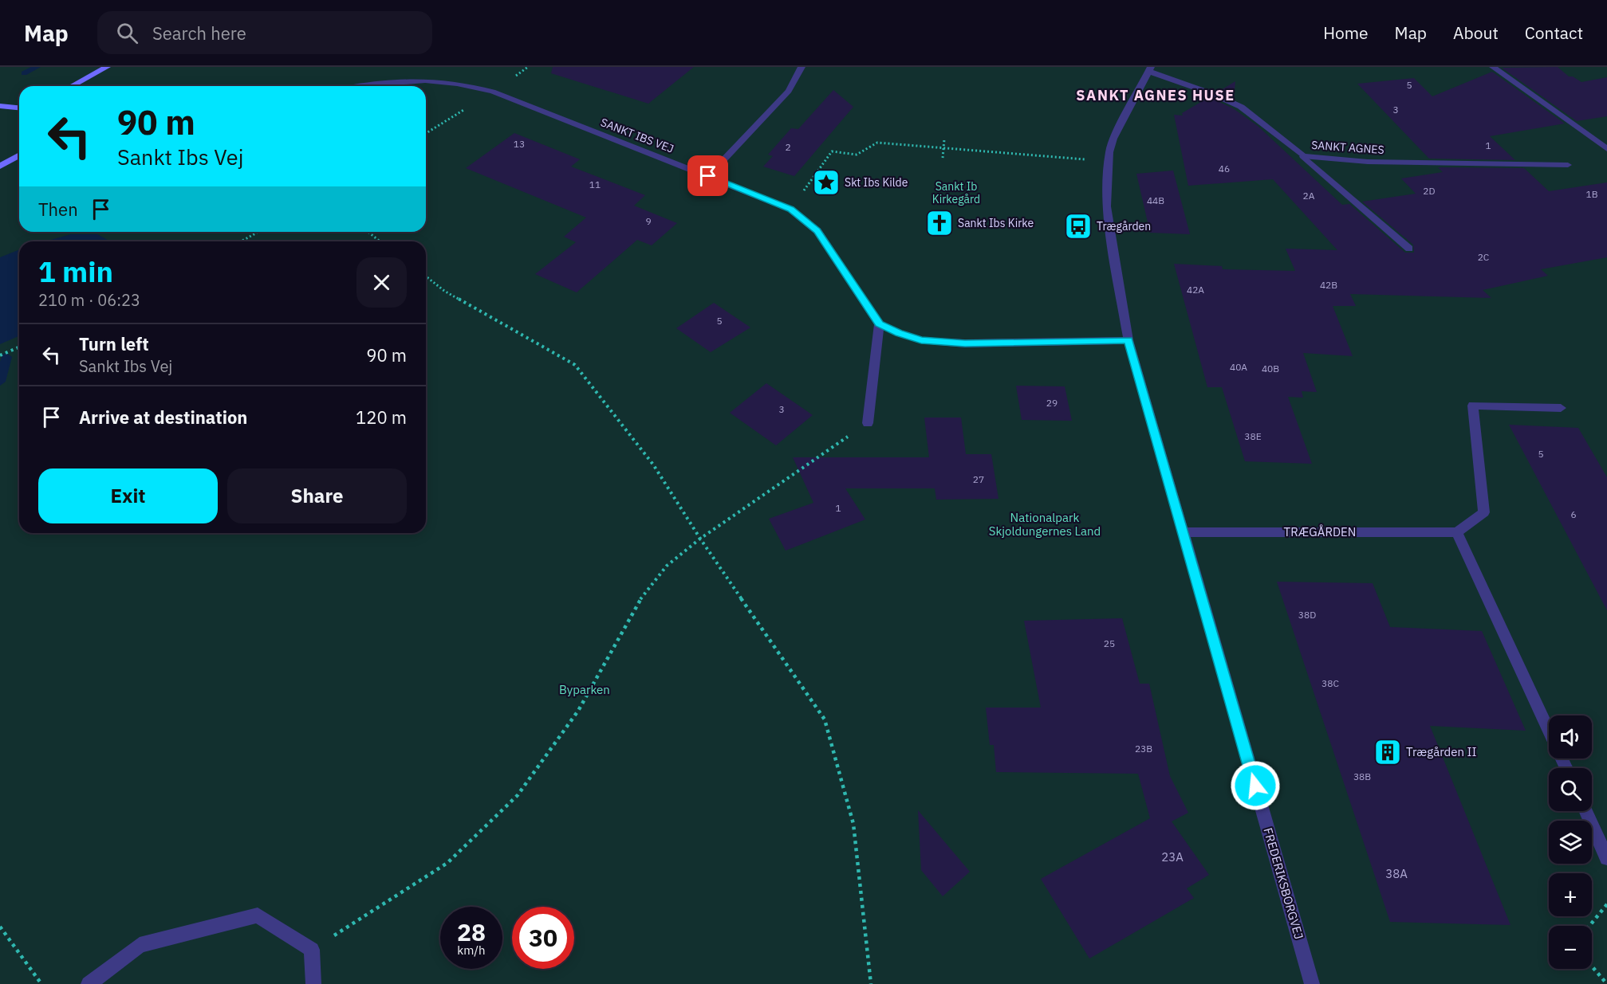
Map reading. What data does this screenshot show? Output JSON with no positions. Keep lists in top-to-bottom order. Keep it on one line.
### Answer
{"streets":{"street":["SANKT IBS VEJ","SANKT AGNES","TRÆGÅRDEN","FREDERIKSBORGVEJ"]},"crossings":[["SANKT AGNES","FREDERIKSBORGVEJ"],["TRÆGÅRDEN","FREDERIKSBORGVEJ"]],"districts":["SANKT AGNES HUSE"],"parks":["Sankt Ib Kirkegård","Nationalpark Skjoldungernes Land","Byparken"],"places":{"place":["Skt Ibs Kilde"],"church":["Sankt Ibs Kirke"],"bus stop":["Trægården"],"building":["Trægården II"]},"house_numbers":["5","3","13","1","2","46","11","2D","1B","2A","44B","9","2C","42B","42A","5","40A","40B","29","3","38E","5","27","1","6","38D","25","38C","23B","38B","23A","38A"],"page":{"header":"Map","search":"Search here","nav":["Home","Map","About","Contact"],"turn":["90 m","Sankt Ibs Vej"],"then":"Then","heading":["1 min","210 m · 06:23"],"list":[{"name":"Turn left","note":"Sankt Ibs Vej","value":"90 m"},{"name":"Arrive at destination","value":"120 m"}],"buttons":["Exit","Share"],"map_buttons":["+","−"],"speed":"28 km/h","limit":"30"}}
